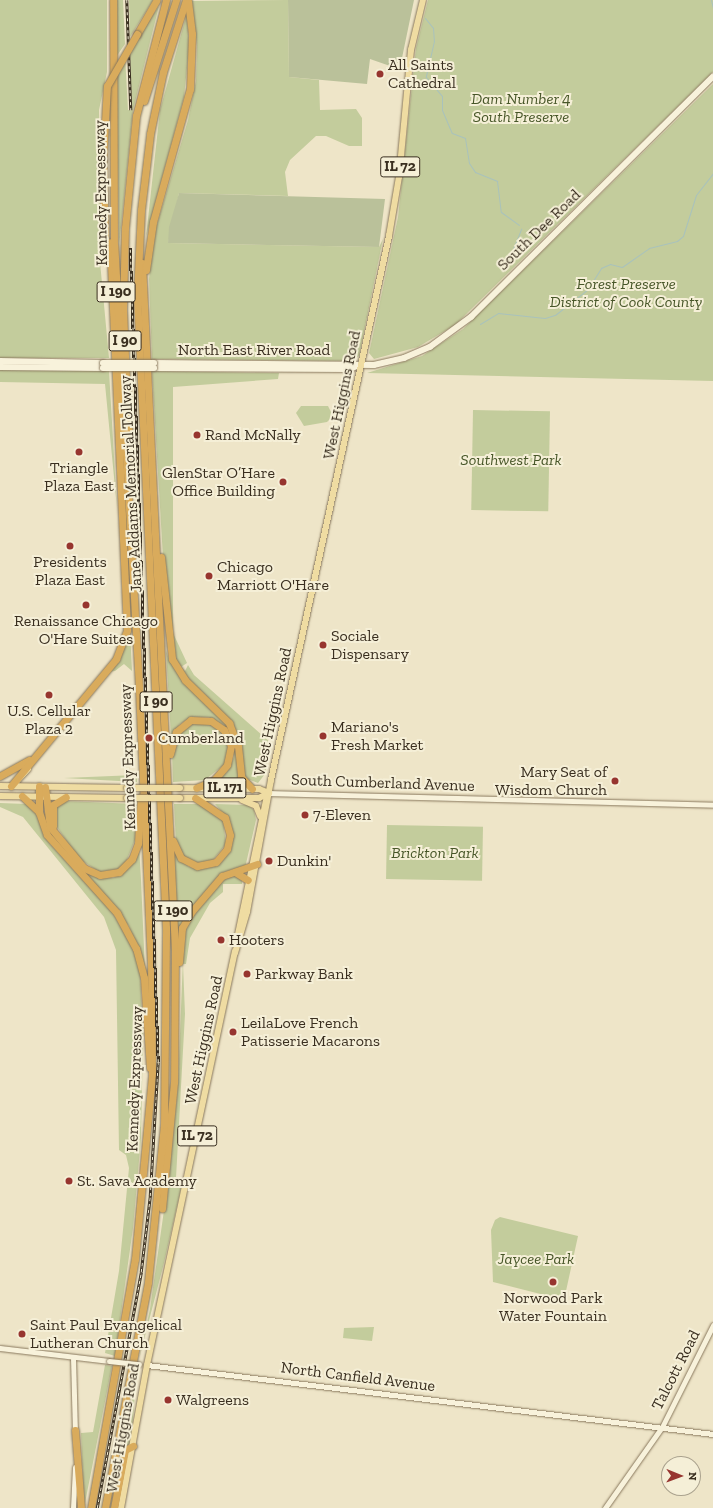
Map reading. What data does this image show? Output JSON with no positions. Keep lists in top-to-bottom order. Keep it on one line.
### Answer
{"streets":{"highway":["Kennedy Expressway","I 190","I 90","Jane Addams Memorial Tollway"],"main road":["IL 72","South Dee Road","North East River Road","West Higgins Road","IL 171","North Canfield Avenue"],"street":["South Cumberland Avenue","Talcott Road"]},"crossings":[["Kennedy Expressway","Jane Addams Memorial Tollway"],["South Dee Road","North East River Road"],["South Dee Road","West Higgins Road"],["I 190","I 90"],["I 190","Jane Addams Memorial Tollway"],["I 90","Jane Addams Memorial Tollway"],["North East River Road","West Higgins Road"],["West Higgins Road","South Cumberland Avenue"],["West Higgins Road","IL 171"],["West Higgins Road","North Canfield Avenue"],["South Cumberland Avenue","IL 171"],["Talcott Road","North Canfield Avenue"]],"parks":["Dam Number 4 South Preserve","Forest Preserve District of Cook County","Southwest Park","Brickton Park","Jaycee Park"],"places":["All Saints Cathedral","Rand McNally","Triangle Plaza East","GlenStar O’Hare Office Building","Presidents Plaza East","Chicago Marriott O'Hare","Renaissance Chicago O'Hare Suites","Sociale Dispensary","U.S. Cellular Plaza 2","Mariano's Fresh Market","Cumberland","Mary Seat of Wisdom Church","7-Eleven","Dunkin'","Hooters","Parkway Bank","LeilaLove French Patisserie Macarons","St. Sava Academy","Norwood Park Water Fountain","Saint Paul Evangelical Lutheran Church","Walgreens"],"north":"right"}
